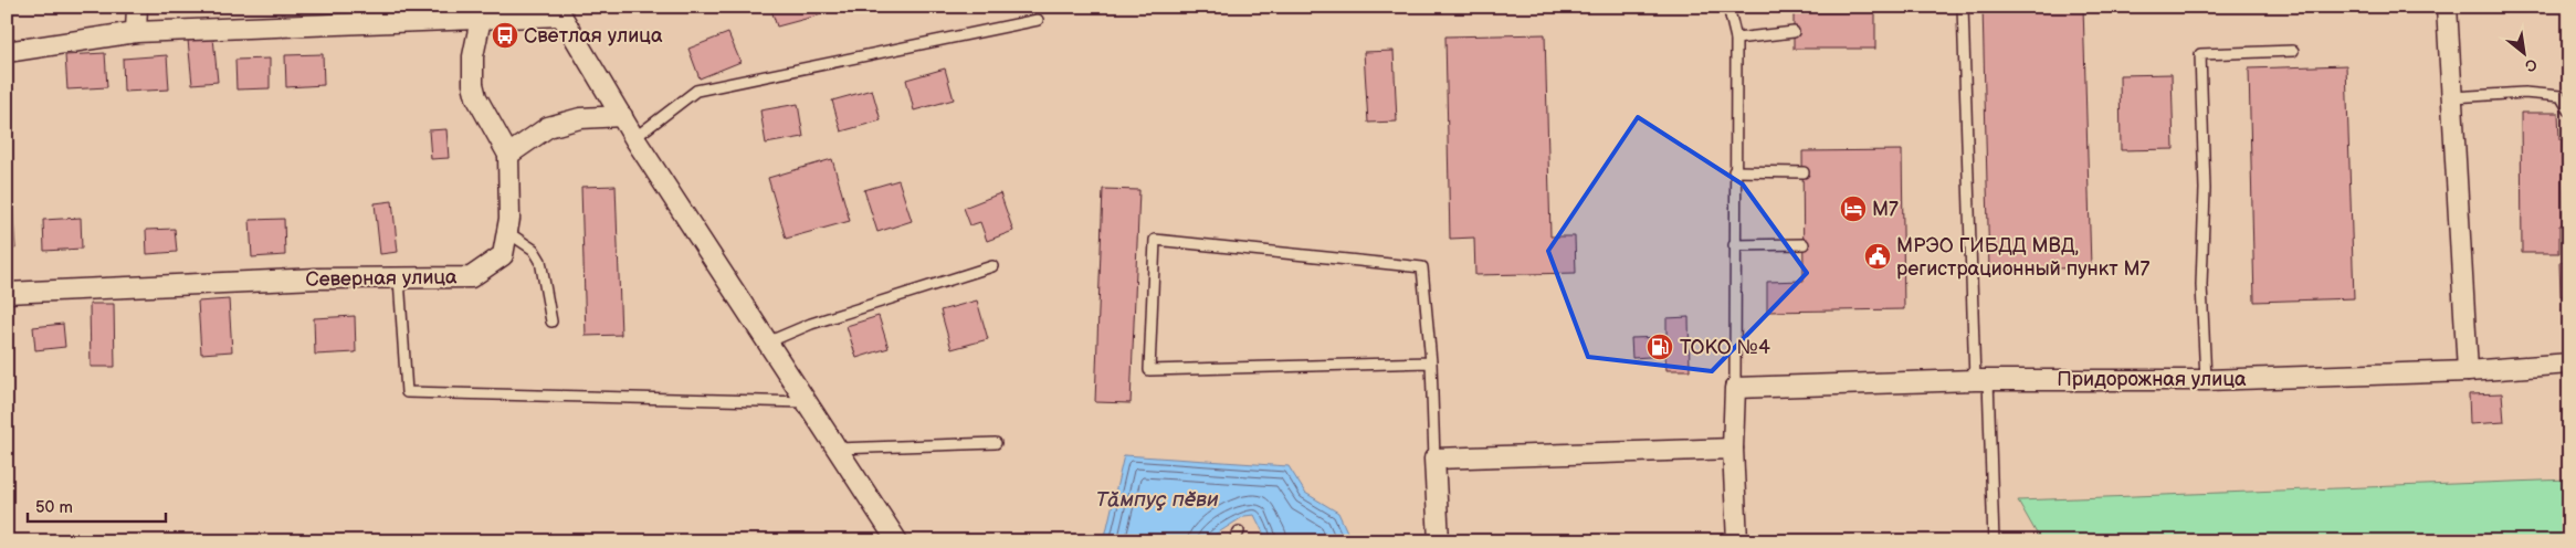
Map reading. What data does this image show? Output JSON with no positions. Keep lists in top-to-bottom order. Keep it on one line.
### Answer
{"streets":{"street":["Северная улица","Придорожная улица"]},"water":["Тӑмпуҫ пӗви"],"places":{"bus stop":["Светлая улица"],"hotel":["М7"],"public building":["МРЭО ГИБДД МВД, регистрационный пункт М7"],"fuel station":["ТОКО №4"]},"scale_bar":"50 m","north":"bottom right"}
